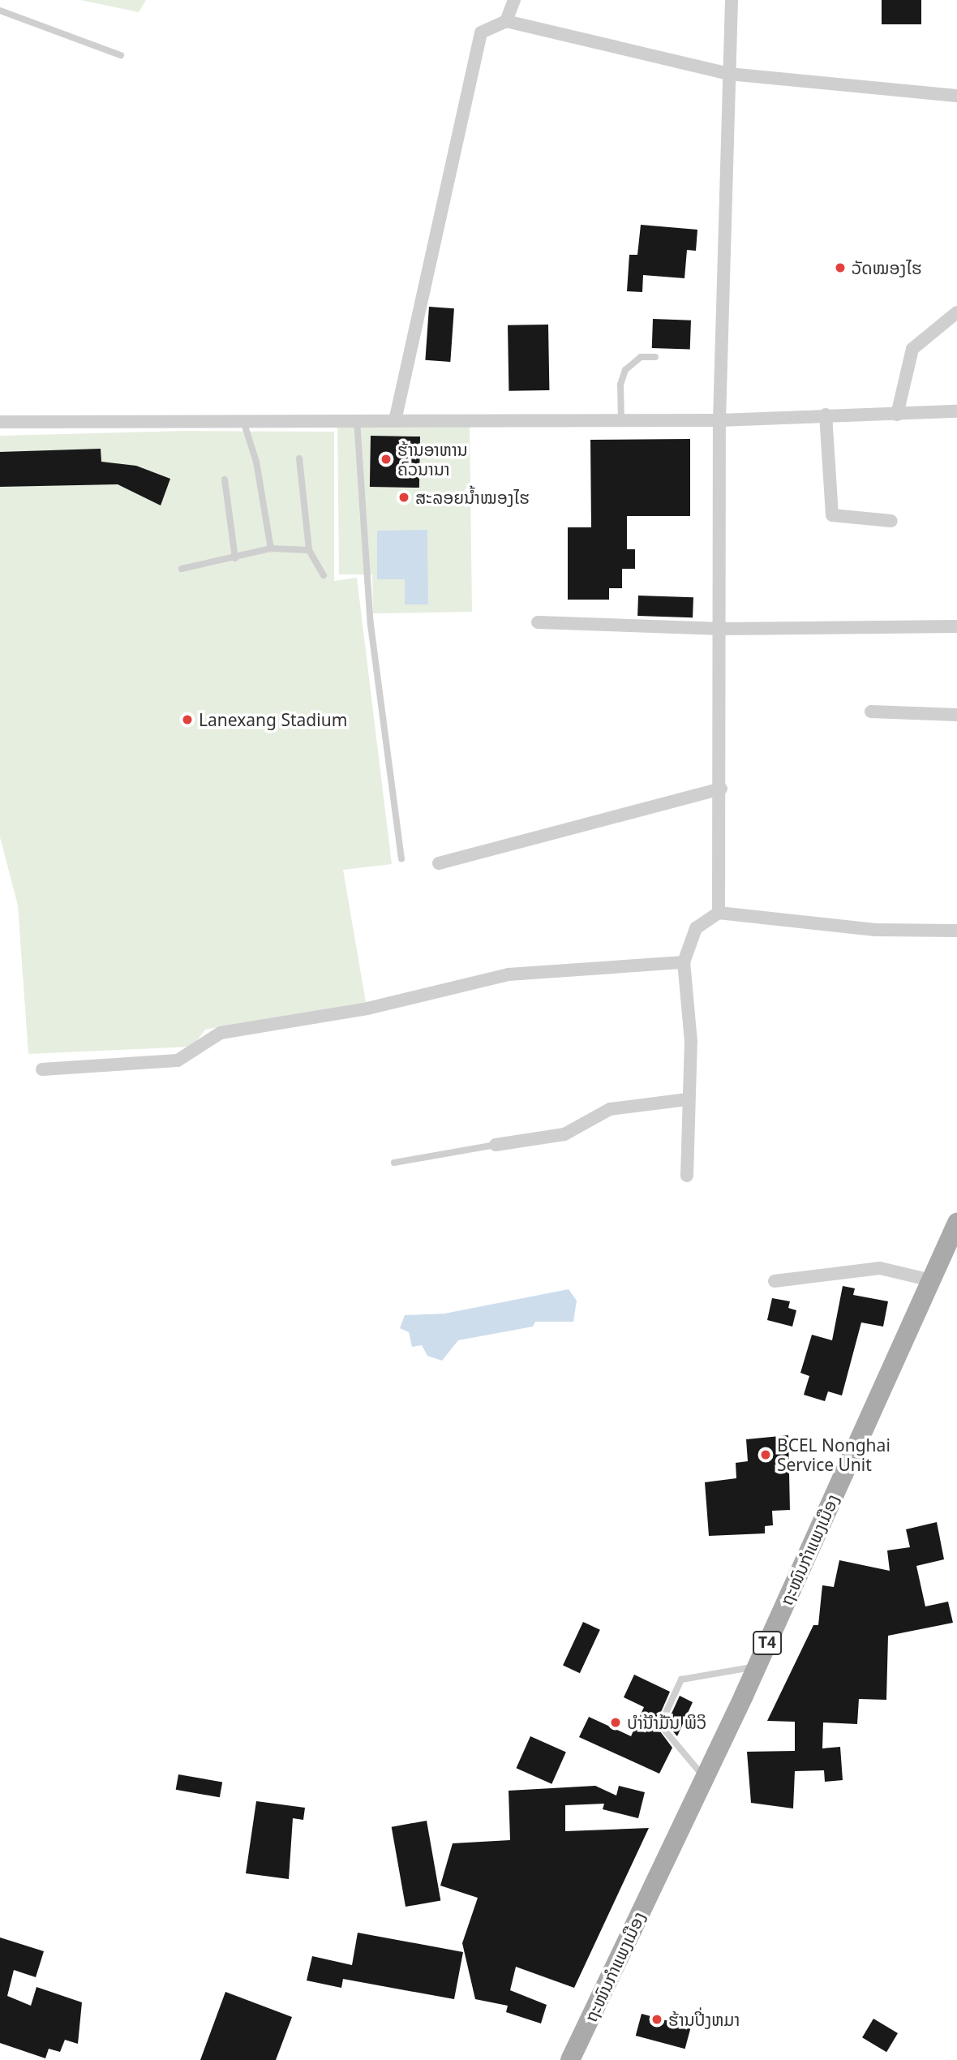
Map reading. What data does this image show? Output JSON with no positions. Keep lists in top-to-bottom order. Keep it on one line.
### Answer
{"streets":{"main road":["ຖະໜົນກຳແພງເມືອງ","T4"]},"places":["ວັດໝອງໄຮ","ຮ້ານອາຫານ ຄົວນານາ","ສະລອຍນ້ຳໝອງໄຮ","Lanexang Stadium","BCEL Nonghai Service Unit","ບຳ້ນຳ້ມັນ ພິວິ","ຮ້ານປີ່ງຫມາ"]}
